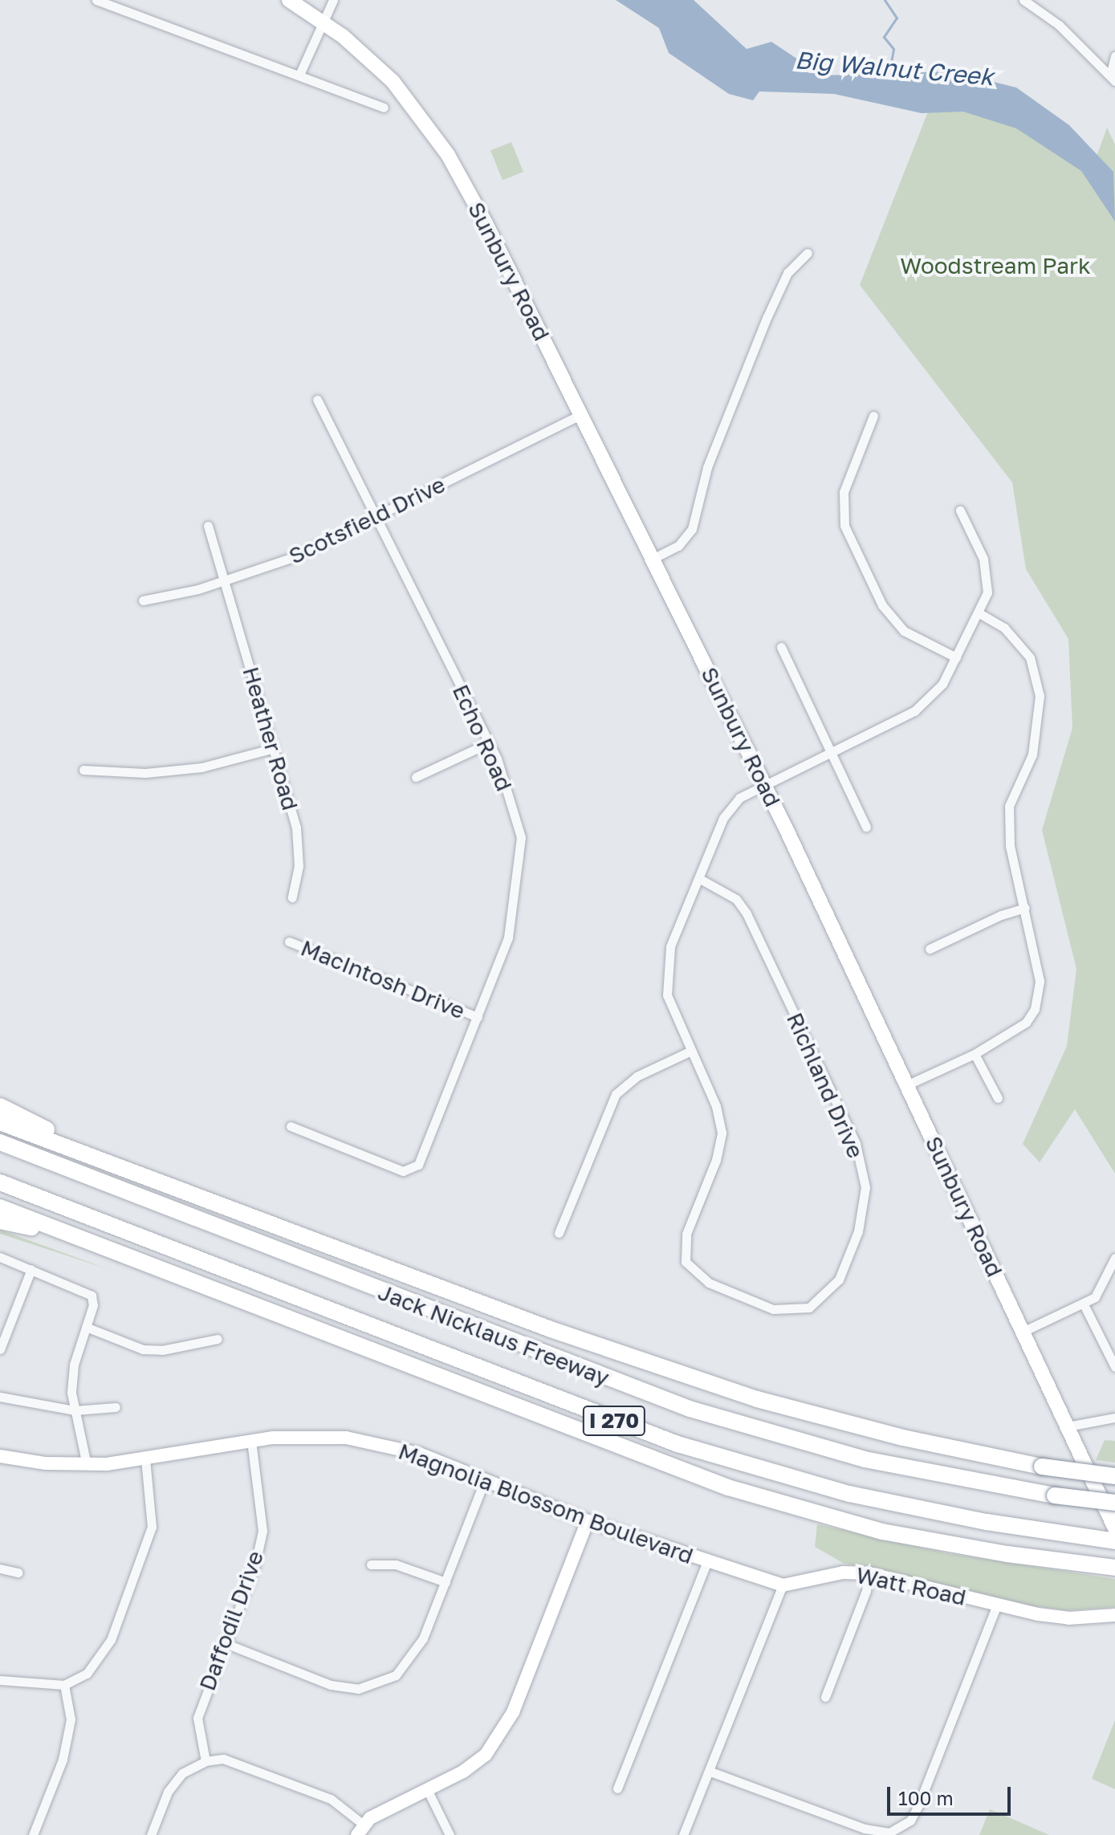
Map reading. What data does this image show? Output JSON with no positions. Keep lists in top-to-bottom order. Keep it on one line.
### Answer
{"streets":{"highway":["Jack Nicklaus Freeway","I 270"],"main road":["Sunbury Road"],"street":["Scotsfield Drive","Echo Road","Heather Road","MacIntosh Drive","Richland Drive","Magnolia Blossom Boulevard","Watt Road","Daffodil Drive"]},"crossings":[["Sunbury Road","Scotsfield Drive"],["Scotsfield Drive","Echo Road"],["Scotsfield Drive","Heather Road"],["Echo Road","MacIntosh Drive"],["Magnolia Blossom Boulevard","Watt Road"],["Magnolia Blossom Boulevard","Daffodil Drive"]],"water":["Big Walnut Creek"],"parks":["Woodstream Park"],"scale_bar":"100 m"}
